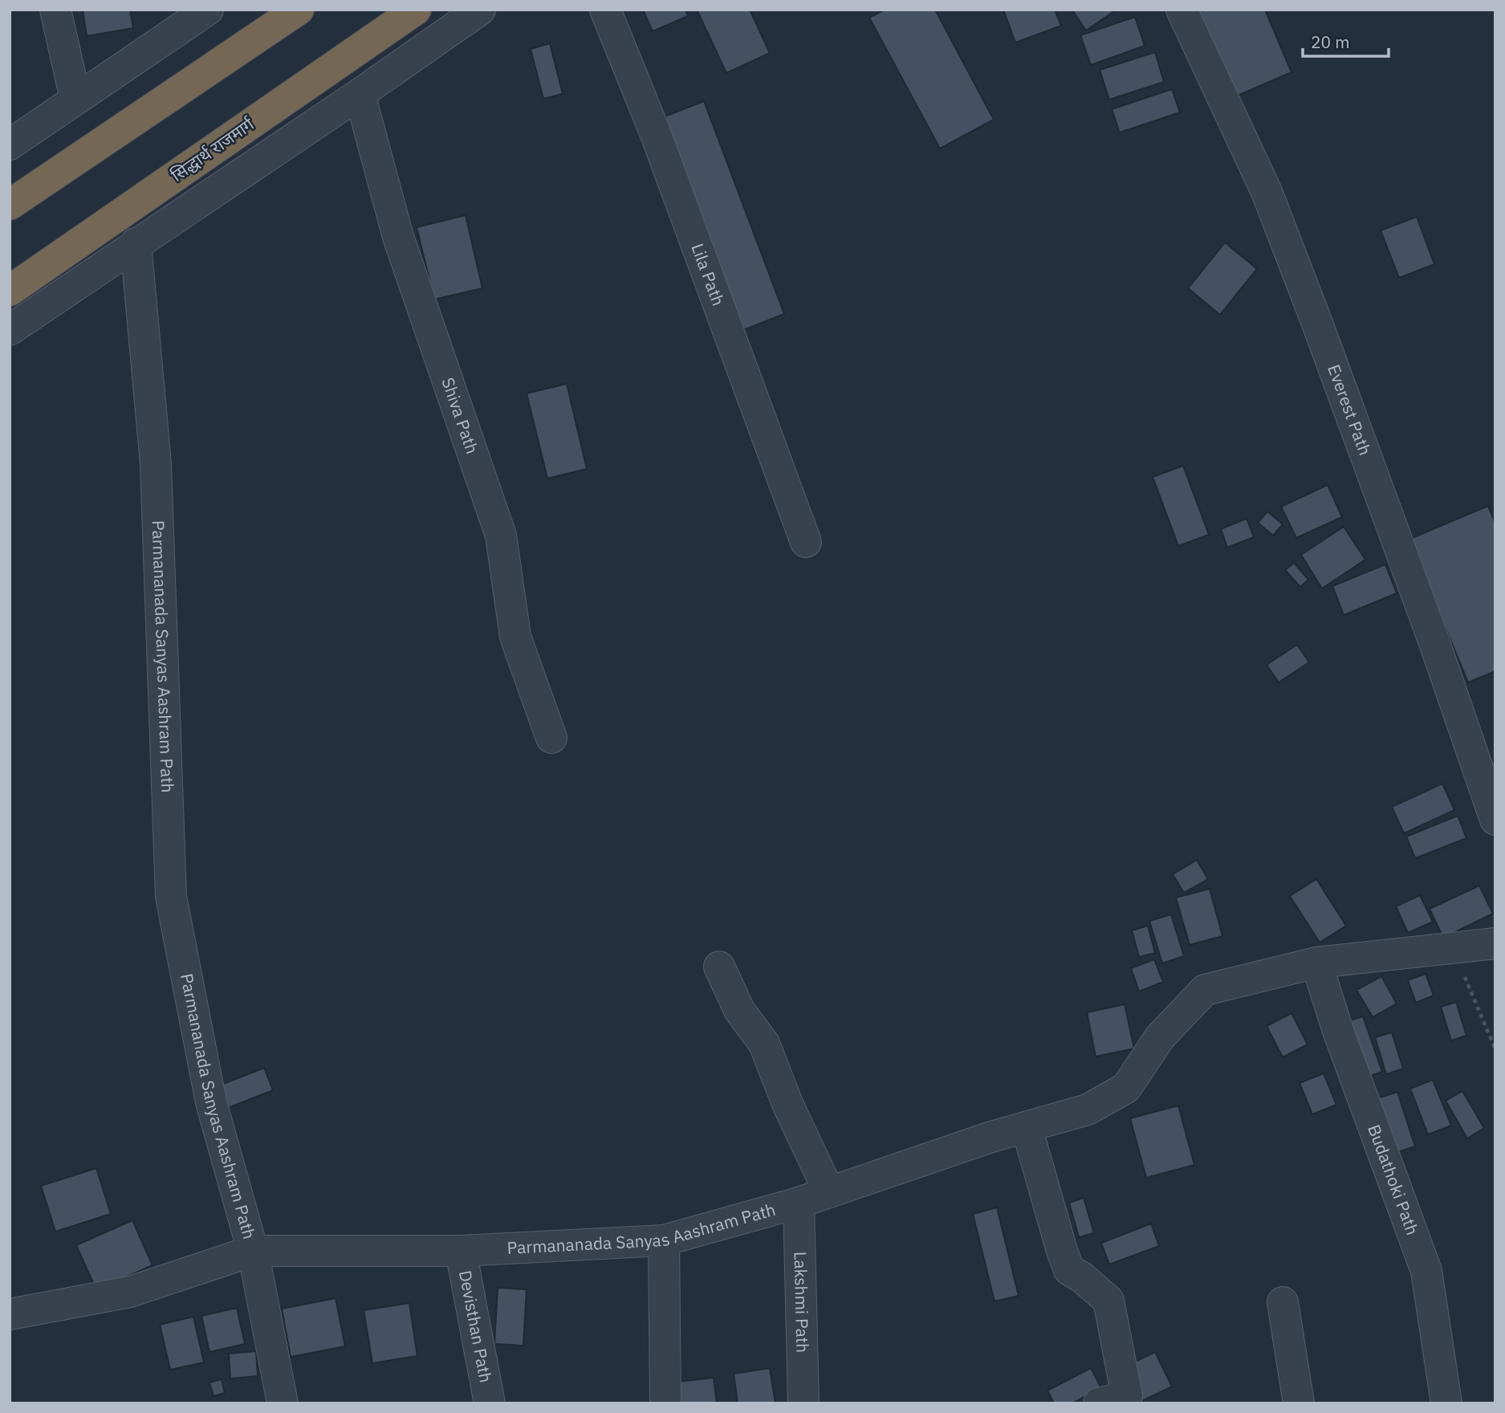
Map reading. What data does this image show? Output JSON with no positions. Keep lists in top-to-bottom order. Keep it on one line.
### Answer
{"streets":{"highway":["सिद्धार्थ राजमार्ग"],"street":["Lila Path","Everest Path","Shiva Path","Parmananada Sanyas Aashram Path","Budathoki Path","Lakshmi Path","Devisthan Path"]},"crossings":[["Parmananada Sanyas Aashram Path","Budathoki Path"],["Parmananada Sanyas Aashram Path","Lakshmi Path"],["Parmananada Sanyas Aashram Path","Devisthan Path"]],"scale_bar":"20 m"}
